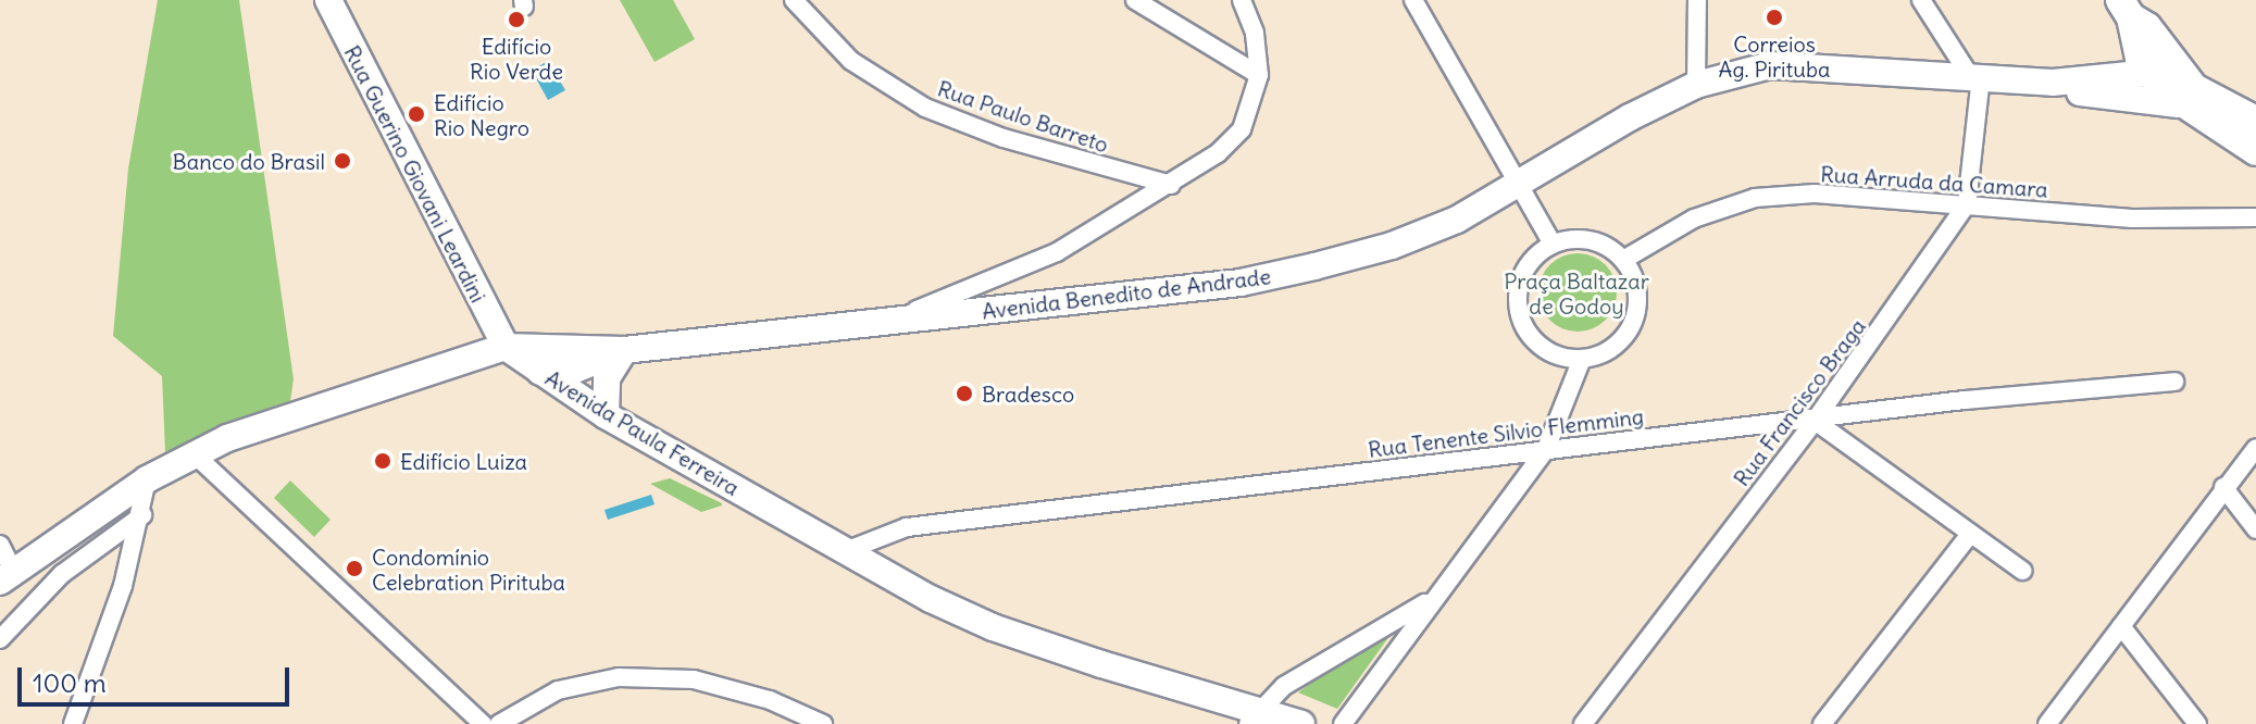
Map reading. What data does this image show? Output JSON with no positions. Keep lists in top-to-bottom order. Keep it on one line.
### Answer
{"streets":{"main road":["Rua Guerino Giovani Leardini","Avenida Benedito de Andrade","Avenida Paula Ferreira"],"street":["Rua Paulo Barreto","Rua Arruda da Camara","Rua Francisco Braga","Rua Tenente Silvio Flemming"]},"crossings":[["Rua Guerino Giovani Leardini","Avenida Benedito de Andrade"],["Rua Guerino Giovani Leardini","Avenida Paula Ferreira"],["Rua Arruda da Camara","Rua Francisco Braga"],["Avenida Benedito de Andrade","Rua Francisco Braga"],["Avenida Benedito de Andrade","Avenida Paula Ferreira"],["Rua Francisco Braga","Rua Tenente Silvio Flemming"],["Avenida Paula Ferreira","Rua Tenente Silvio Flemming"]],"parks":["Praça Baltazar de Godoy"],"places":["Correios Ag. Pirituba","Edifício Rio Verde","Edifício Rio Negro","Banco do Brasil","Bradesco","Edifício Luiza","Condomínio Celebration Pirituba"],"scale_bar":"100 m"}
